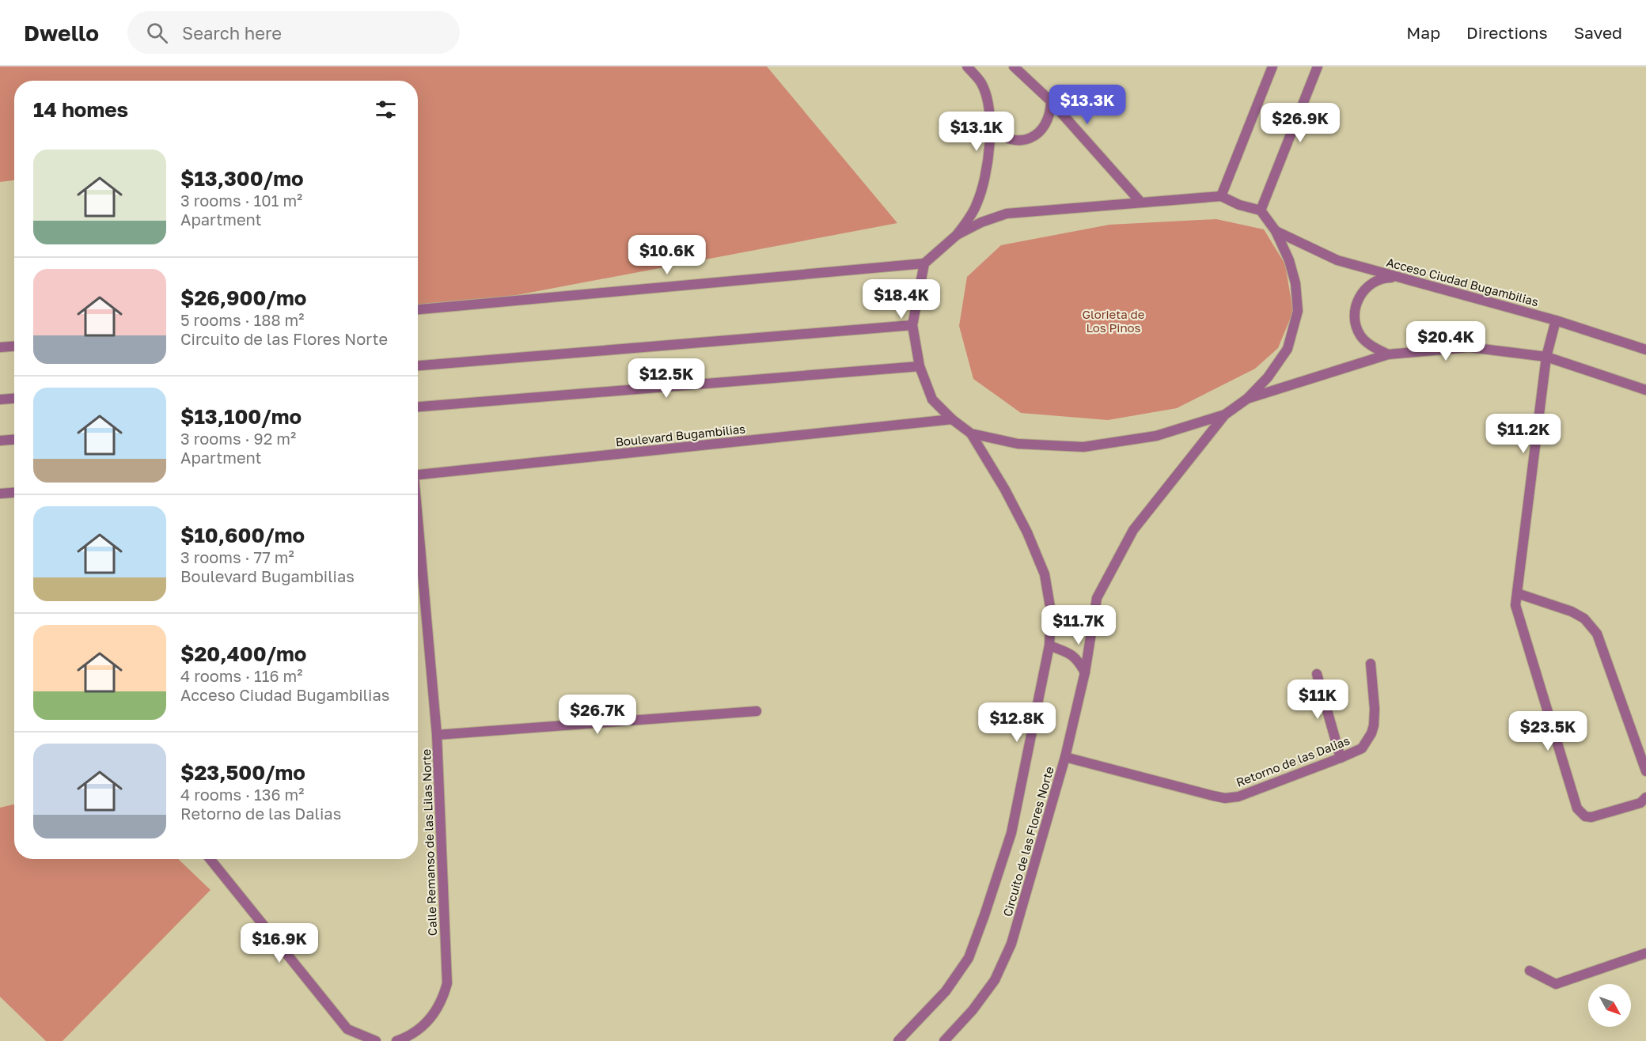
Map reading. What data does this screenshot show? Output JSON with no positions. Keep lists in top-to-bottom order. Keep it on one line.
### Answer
{"streets":{"street":["Acceso Ciudad Bugambilias","Boulevard Bugambilias","Retorno de las Dalias","Circuito de las Flores Norte","Calle Remanso de las Lilas Norte"]},"crossings":[["Retorno de las Dalias","Circuito de las Flores Norte"]],"parks":["Glorieta de Los Pinos"],"north":"bottom right","page":{"header":"Dwello","search":"Search here","nav":["Map","Directions","Saved"],"heading":"14 homes","price":["$13.3K","$26.9K","$13.1K","$10.6K","$18.4K","$20.4K","$12.5K","$11.2K","$11.7K","$11K","$26.7K","$12.8K","$23.5K","$16.9K"],"list":[{"name":"$13,300/mo","note":"3 rooms · 101 m² · Apartment"},{"name":"$26,900/mo","note":"5 rooms · 188 m² · Circuito de las Flores Norte"},{"name":"$13,100/mo","note":"3 rooms · 92 m² · Apartment"},{"name":"$10,600/mo","note":"3 rooms · 77 m² · Boulevard Bugambilias"},{"name":"$20,400/mo","note":"4 rooms · 116 m² · Acceso Ciudad Bugambilias"},{"name":"$23,500/mo","note":"4 rooms · 136 m² · Retorno de las Dalias"}]}}
